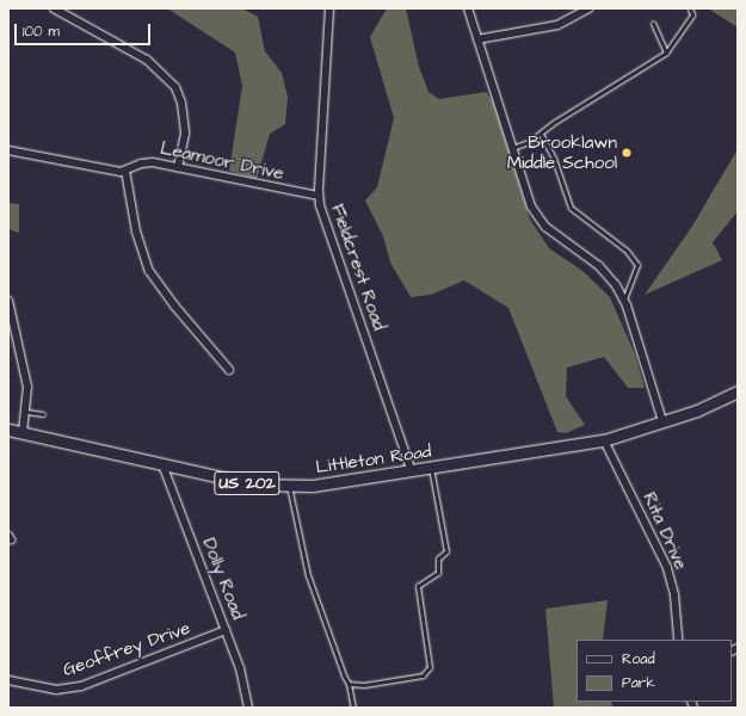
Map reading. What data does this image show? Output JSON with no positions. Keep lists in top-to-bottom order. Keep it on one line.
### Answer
{"streets":{"main road":["Littleton Road","US 202"],"street":["Leamoor Drive","Fieldcrest Road","Rita Drive","Dolly Road","Geoffrey Drive"]},"crossings":[["Leamoor Drive","Fieldcrest Road"],["Fieldcrest Road","Littleton Road"],["Littleton Road","Rita Drive"],["Littleton Road","Dolly Road"],["Dolly Road","Geoffrey Drive"]],"places":["Brooklawn Middle School"],"legend":["Road","Park"],"scale_bar":"100 m"}
